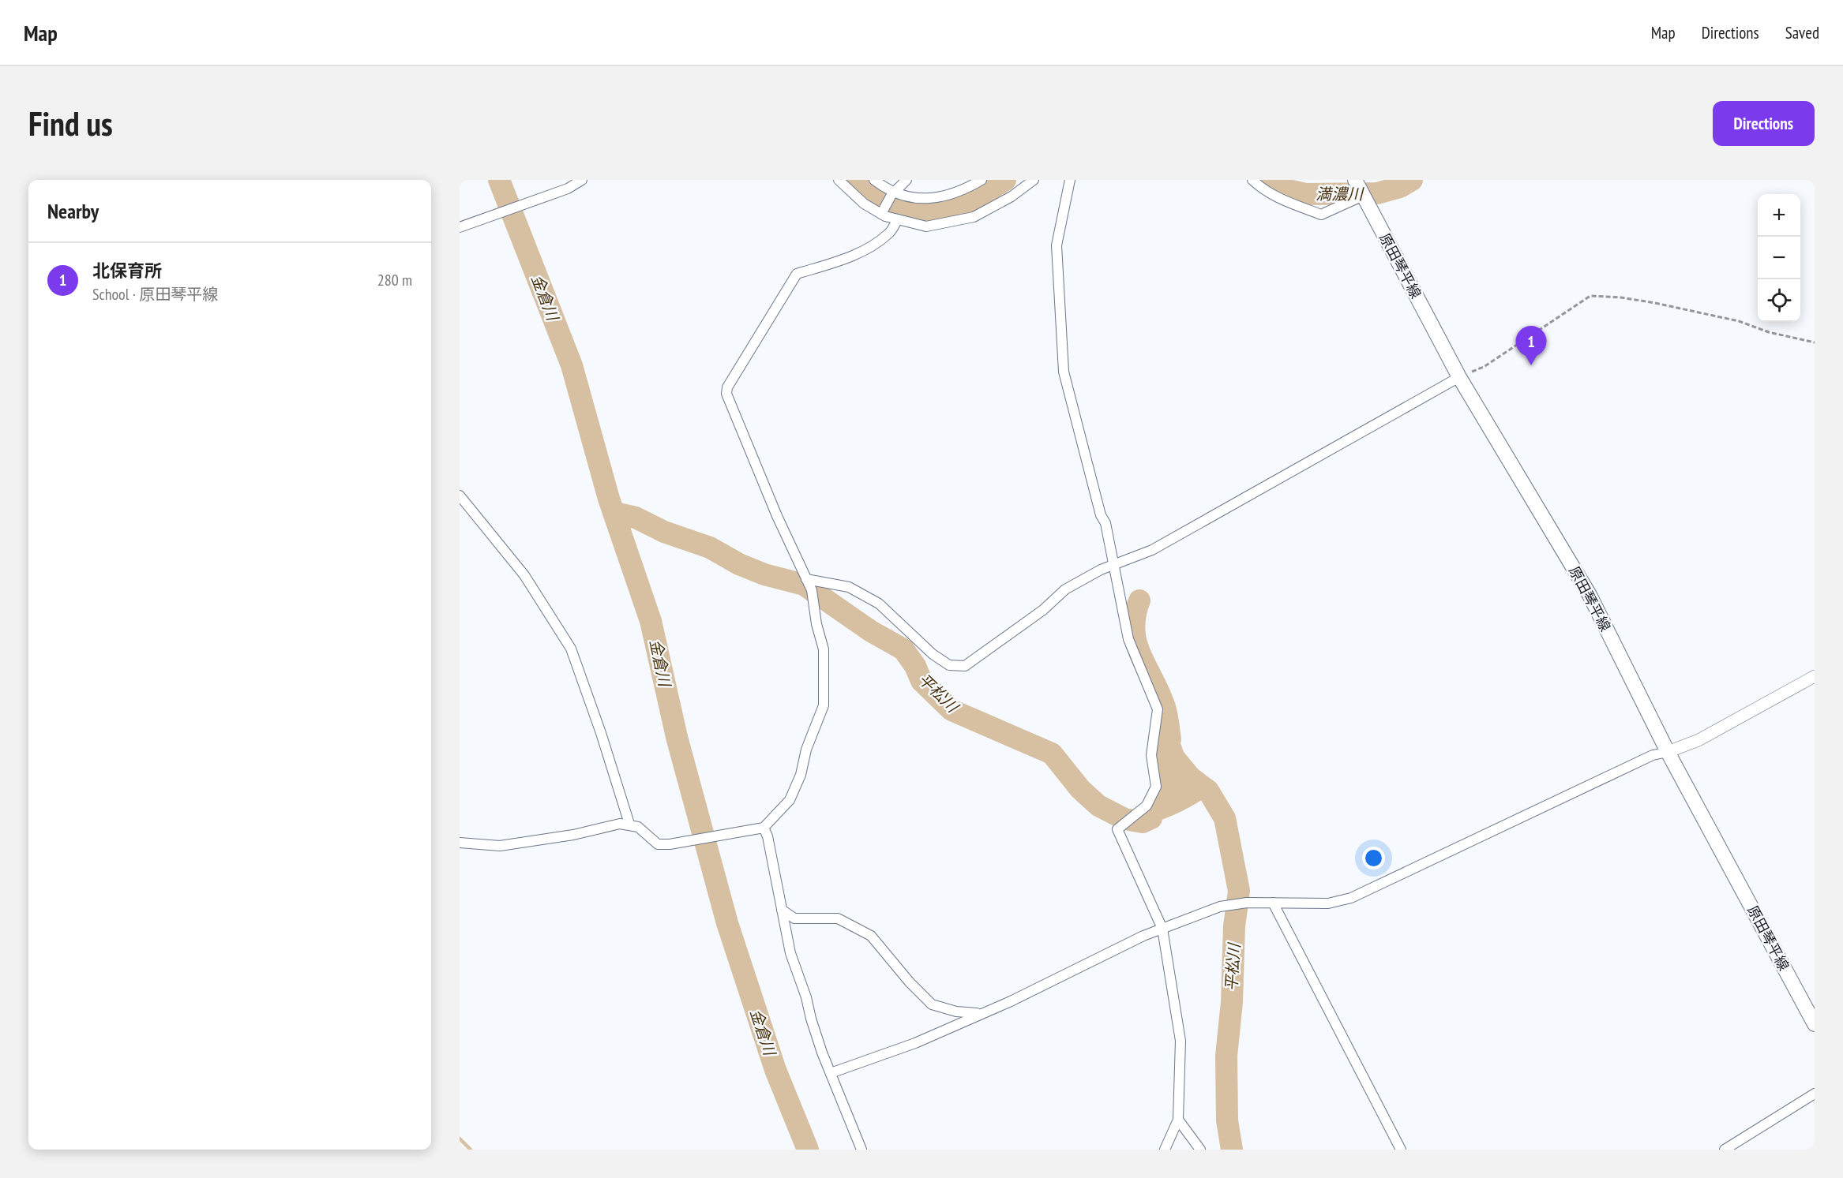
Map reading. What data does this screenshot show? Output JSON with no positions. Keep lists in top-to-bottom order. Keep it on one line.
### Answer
{"streets":{"main road":["原田琴平線"]},"water":["満濃川","金倉川","平松川"],"page":{"header":"Map","nav":["Map","Directions","Saved"],"buttons":"Directions","title":"Find us","heading":"Nearby","map_buttons":["+","−"],"list":[{"mark":"1","name":"北保育所","note":"School · 原田琴平線","value":"280 m"}],"pins":"1"}}
